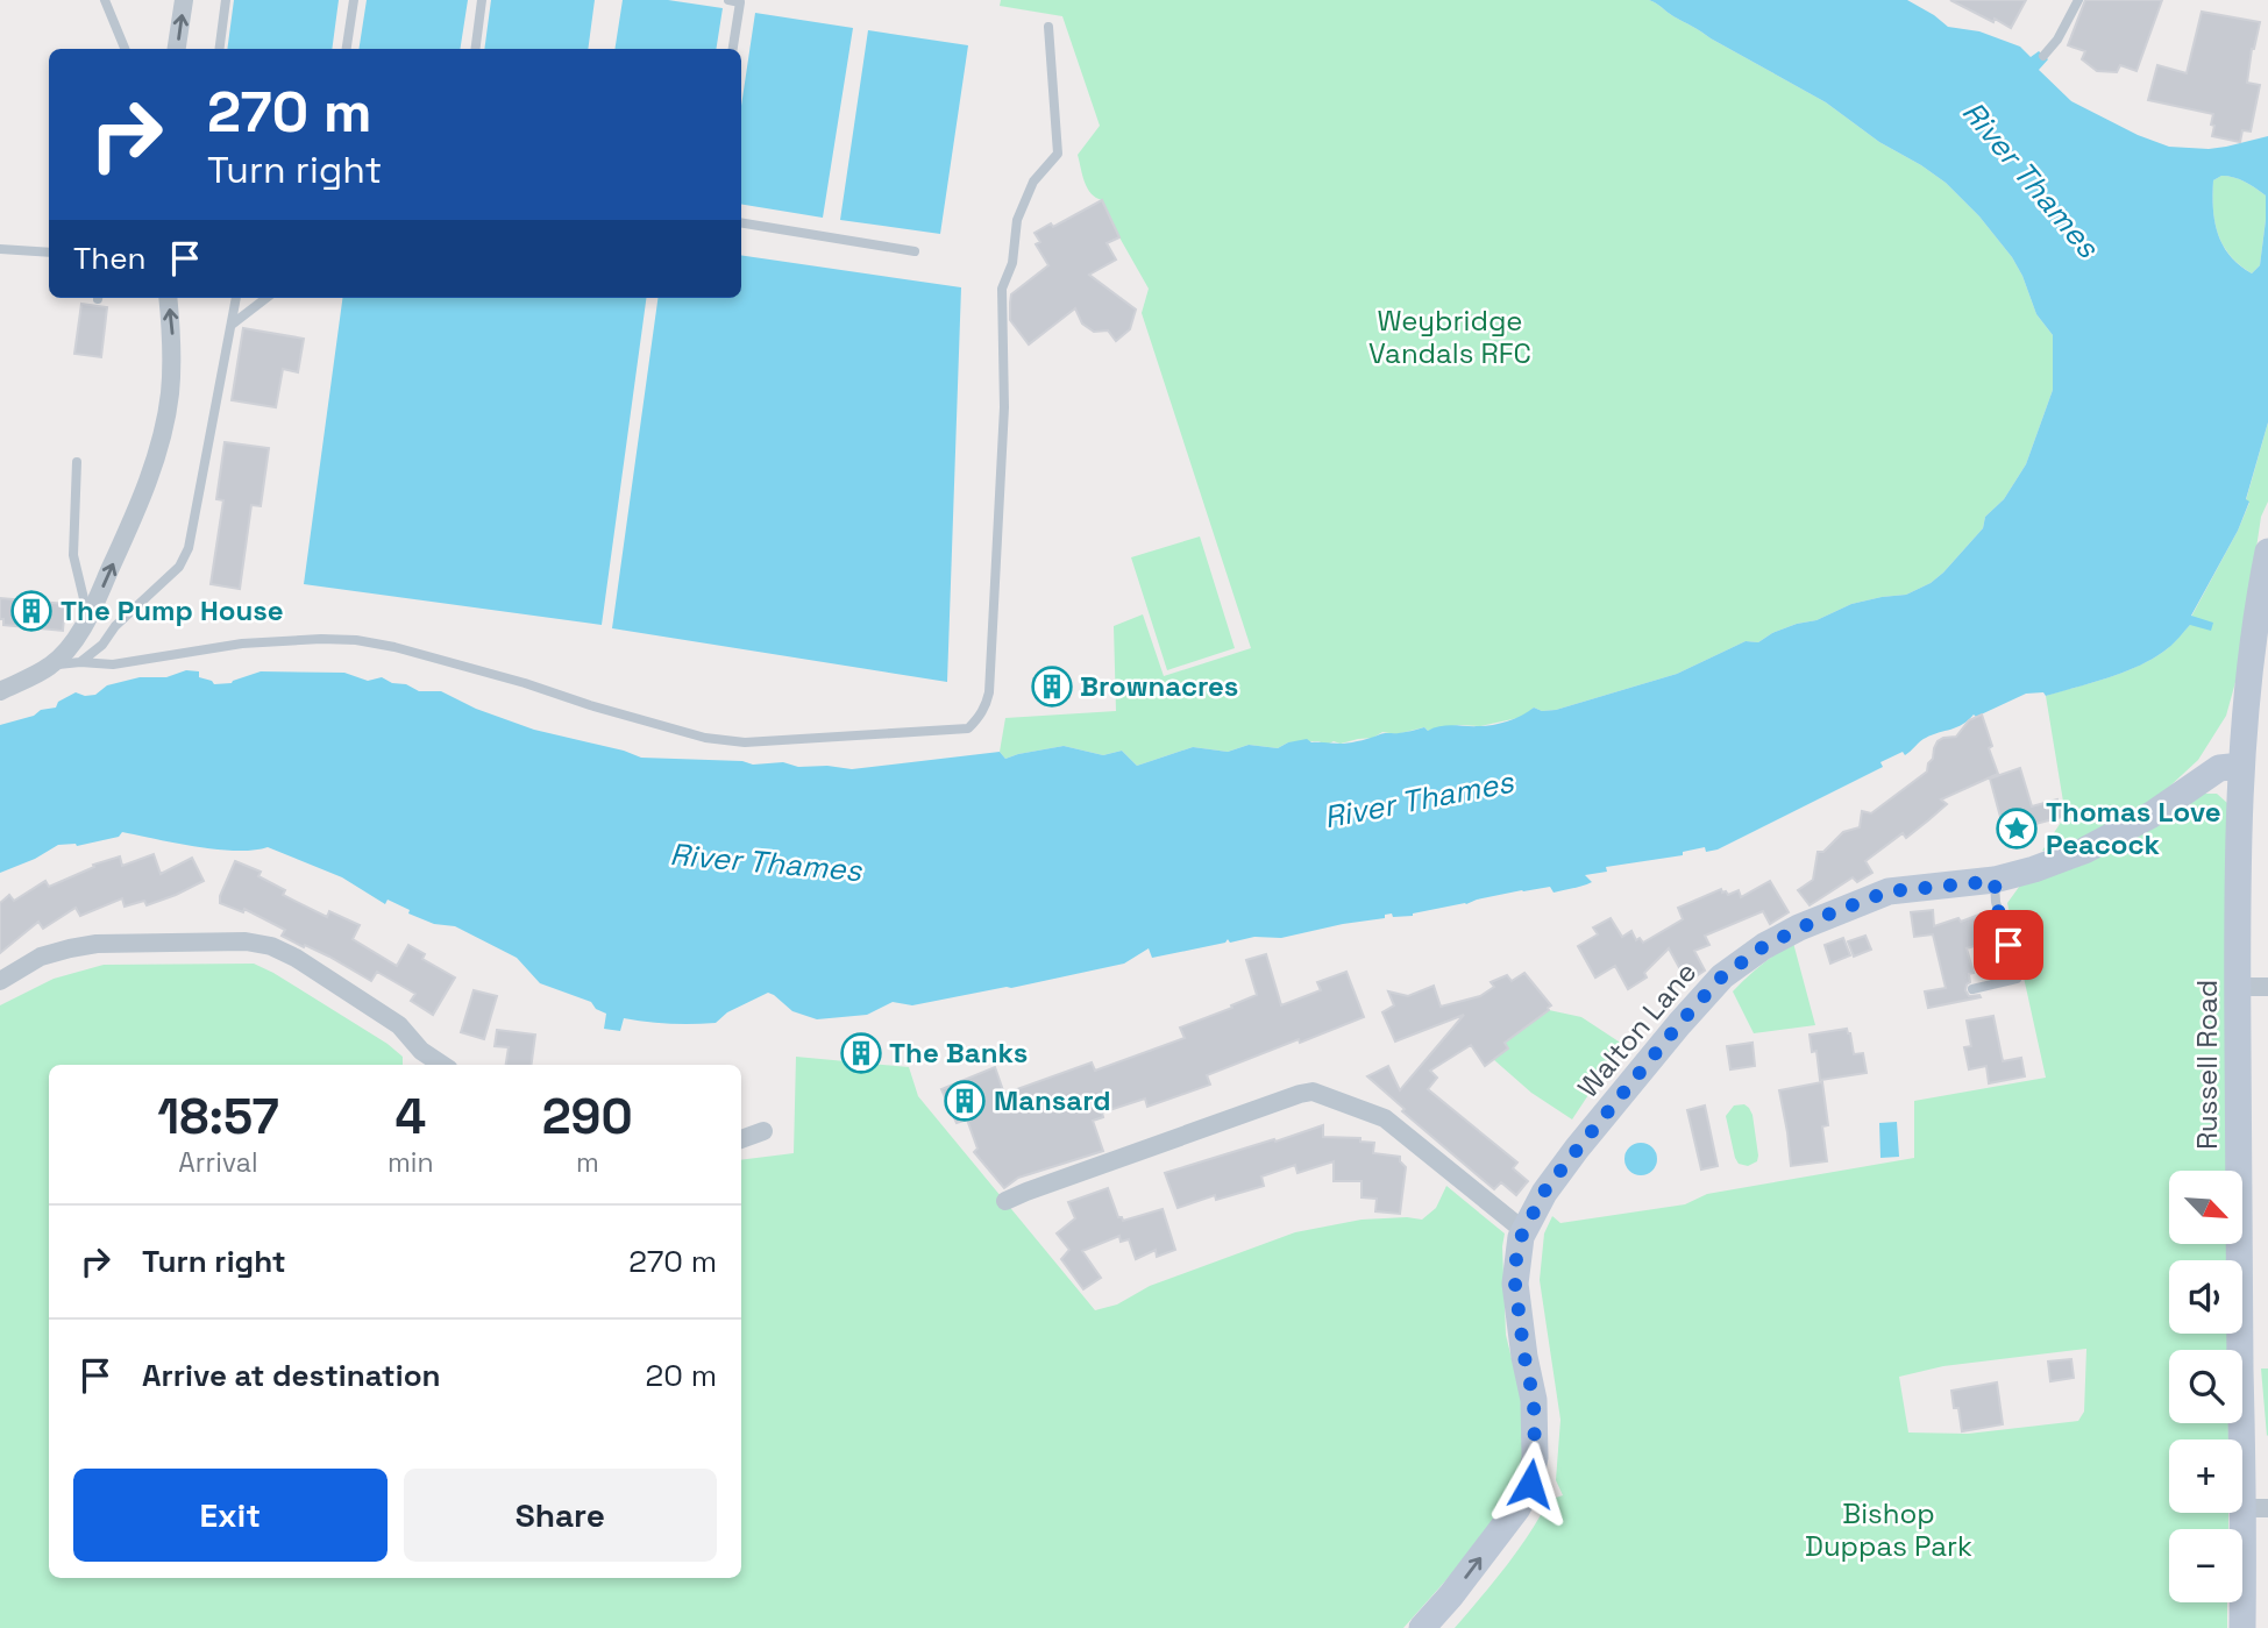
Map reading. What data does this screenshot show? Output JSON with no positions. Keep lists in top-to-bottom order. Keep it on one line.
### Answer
{"streets":{"main road":["Walton Lane","Russell Road"]},"crossings":[["Walton Lane","Russell Road"]],"water":["River Thames"],"parks":["Weybridge Vandals RFC","Bishop Duppas Park"],"places":{"building":["The Pump House","Brownacres","The Banks","Mansard"],"place":["Thomas Love Peacock"]},"north":"bottom right","page":{"turn":["270 m","Turn right"],"then":"Then","eta":["18:57","Arrival","4","min","290","m"],"map_buttons":["+","−"],"list":[{"name":"Turn right","value":"270 m"},{"name":"Arrive at destination","value":"20 m"}],"buttons":["Exit","Share"]}}
